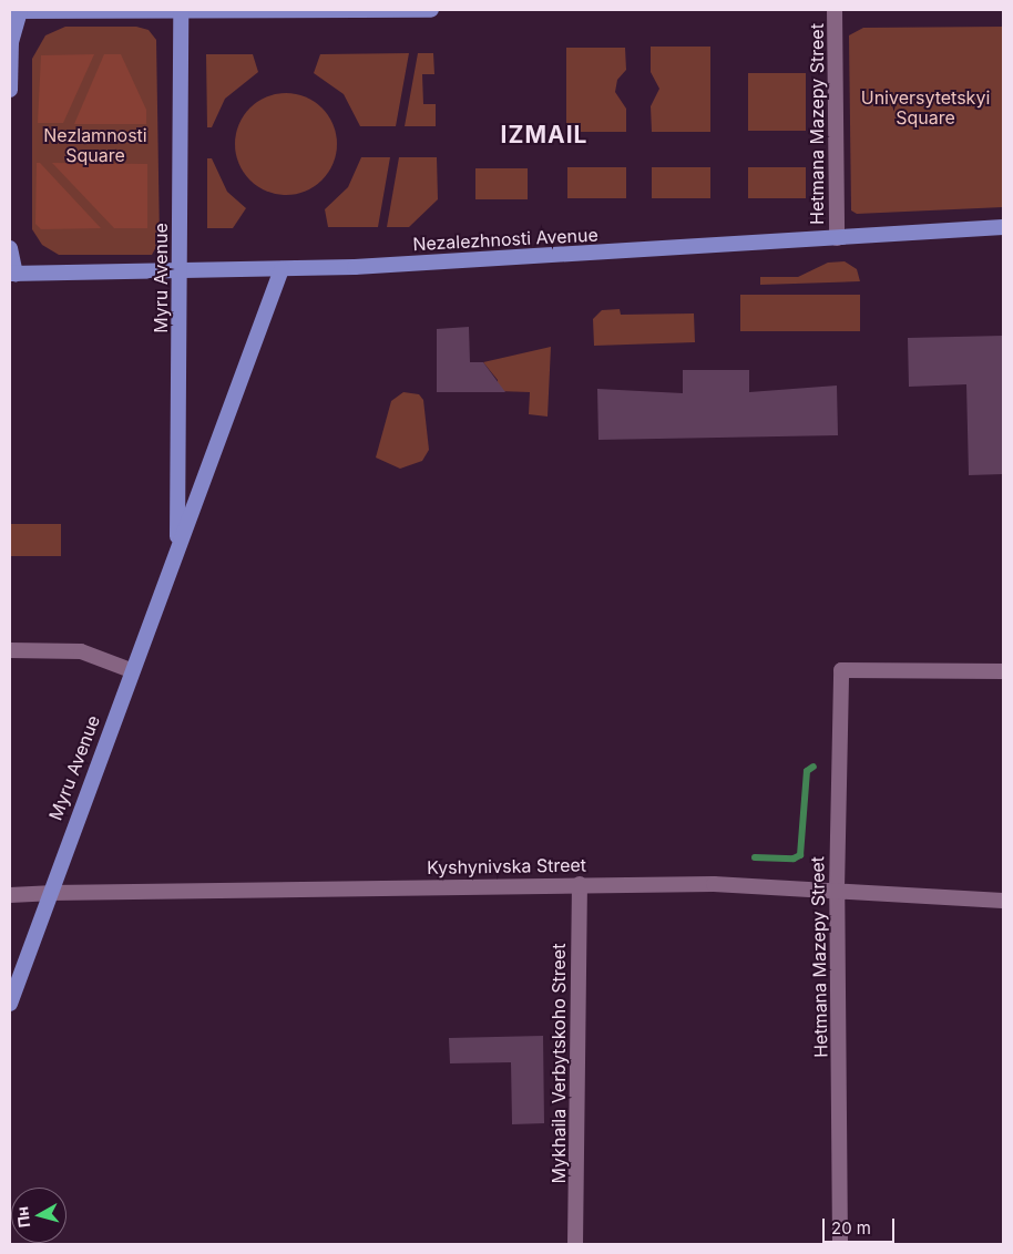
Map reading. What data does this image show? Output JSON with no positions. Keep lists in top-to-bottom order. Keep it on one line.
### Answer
{"streets":{"main road":["Nezalezhnosti Avenue","Myru Avenue"],"street":["Hetmana Mazepy Street","Kyshynivska Street","Mykhaila Verbytskoho Street"]},"crossings":[["Hetmana Mazepy Street","Nezalezhnosti Avenue"],["Hetmana Mazepy Street","Kyshynivska Street"],["Nezalezhnosti Avenue","Myru Avenue"],["Myru Avenue","Kyshynivska Street"],["Kyshynivska Street","Mykhaila Verbytskoho Street"]],"districts":["IZMAIL"],"parks":["Universytetskyi Square","Nezlamnosti Square"],"scale_bar":"20 m","north":"left"}
